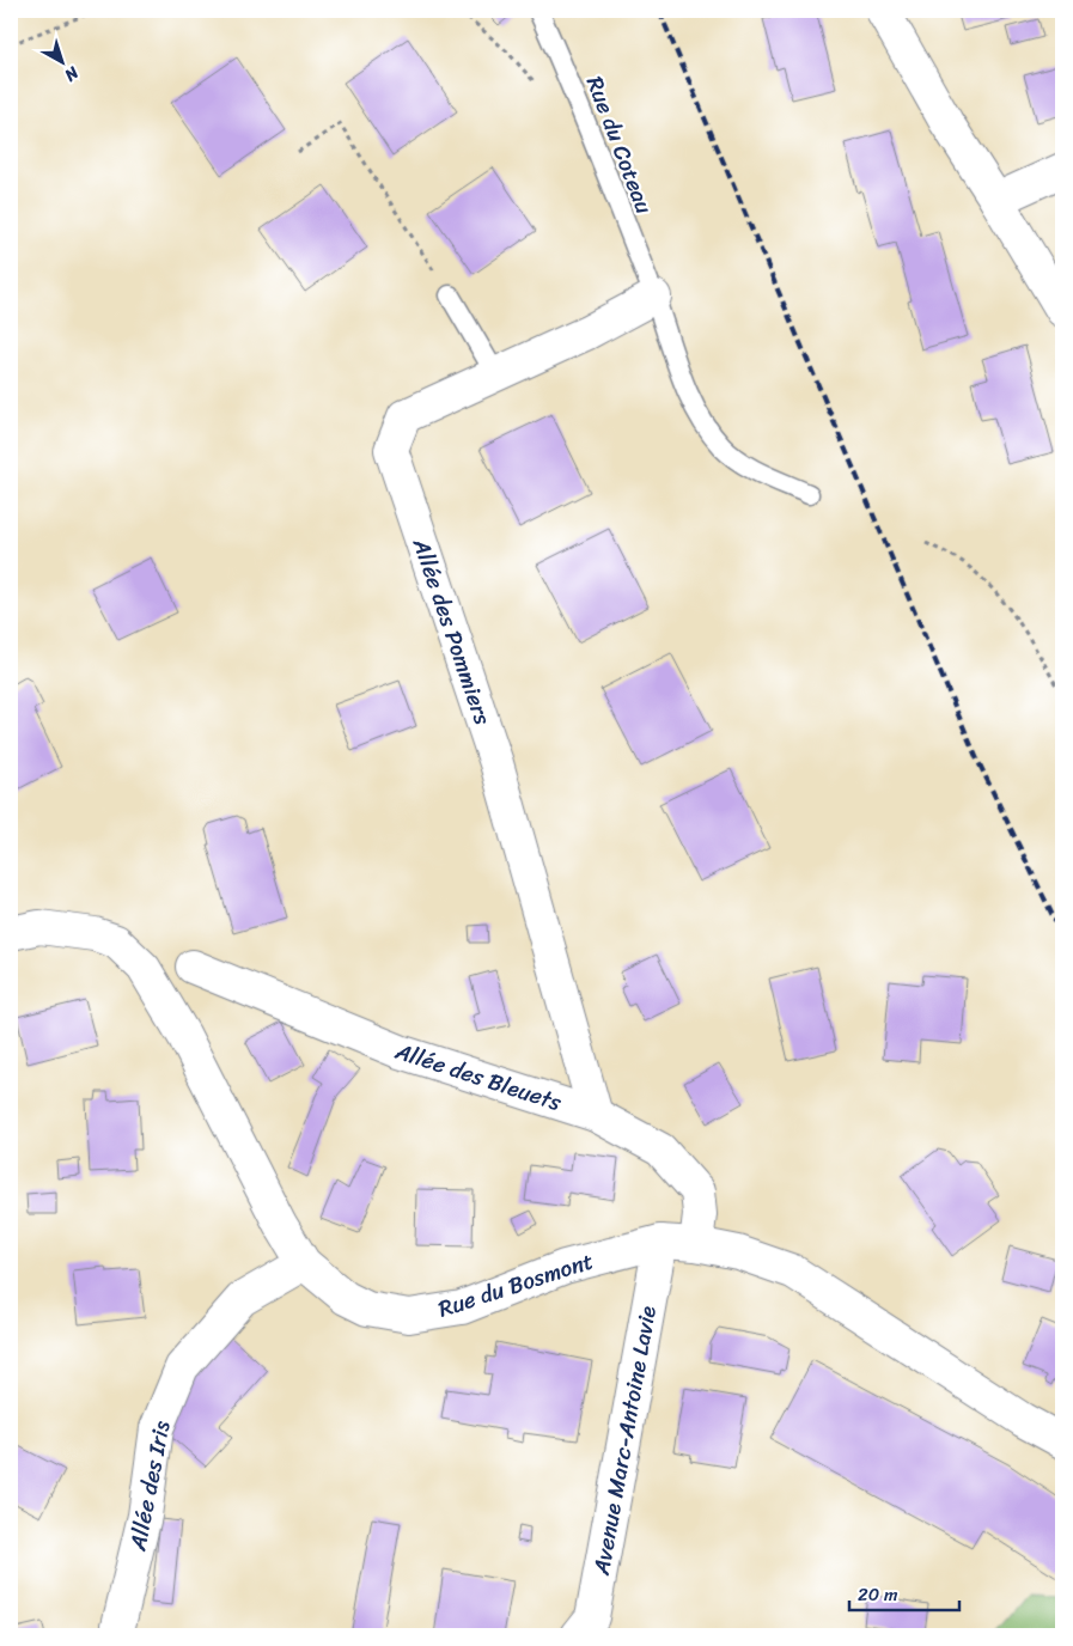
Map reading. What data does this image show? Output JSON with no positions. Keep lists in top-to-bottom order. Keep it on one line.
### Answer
{"streets":{"street":["Allée des Pommiers","Allée des Bleuets","Rue du Bosmont","Avenue Marc-Antoine Lavie","Allée des Iris"],"lane":["Rue du Coteau"]},"crossings":[["Rue du Coteau","Allée des Pommiers"],["Allée des Pommiers","Allée des Bleuets"],["Allée des Bleuets","Rue du Bosmont"],["Rue du Bosmont","Avenue Marc-Antoine Lavie"],["Rue du Bosmont","Allée des Iris"]],"scale_bar":"20 m","north":"bottom right"}
